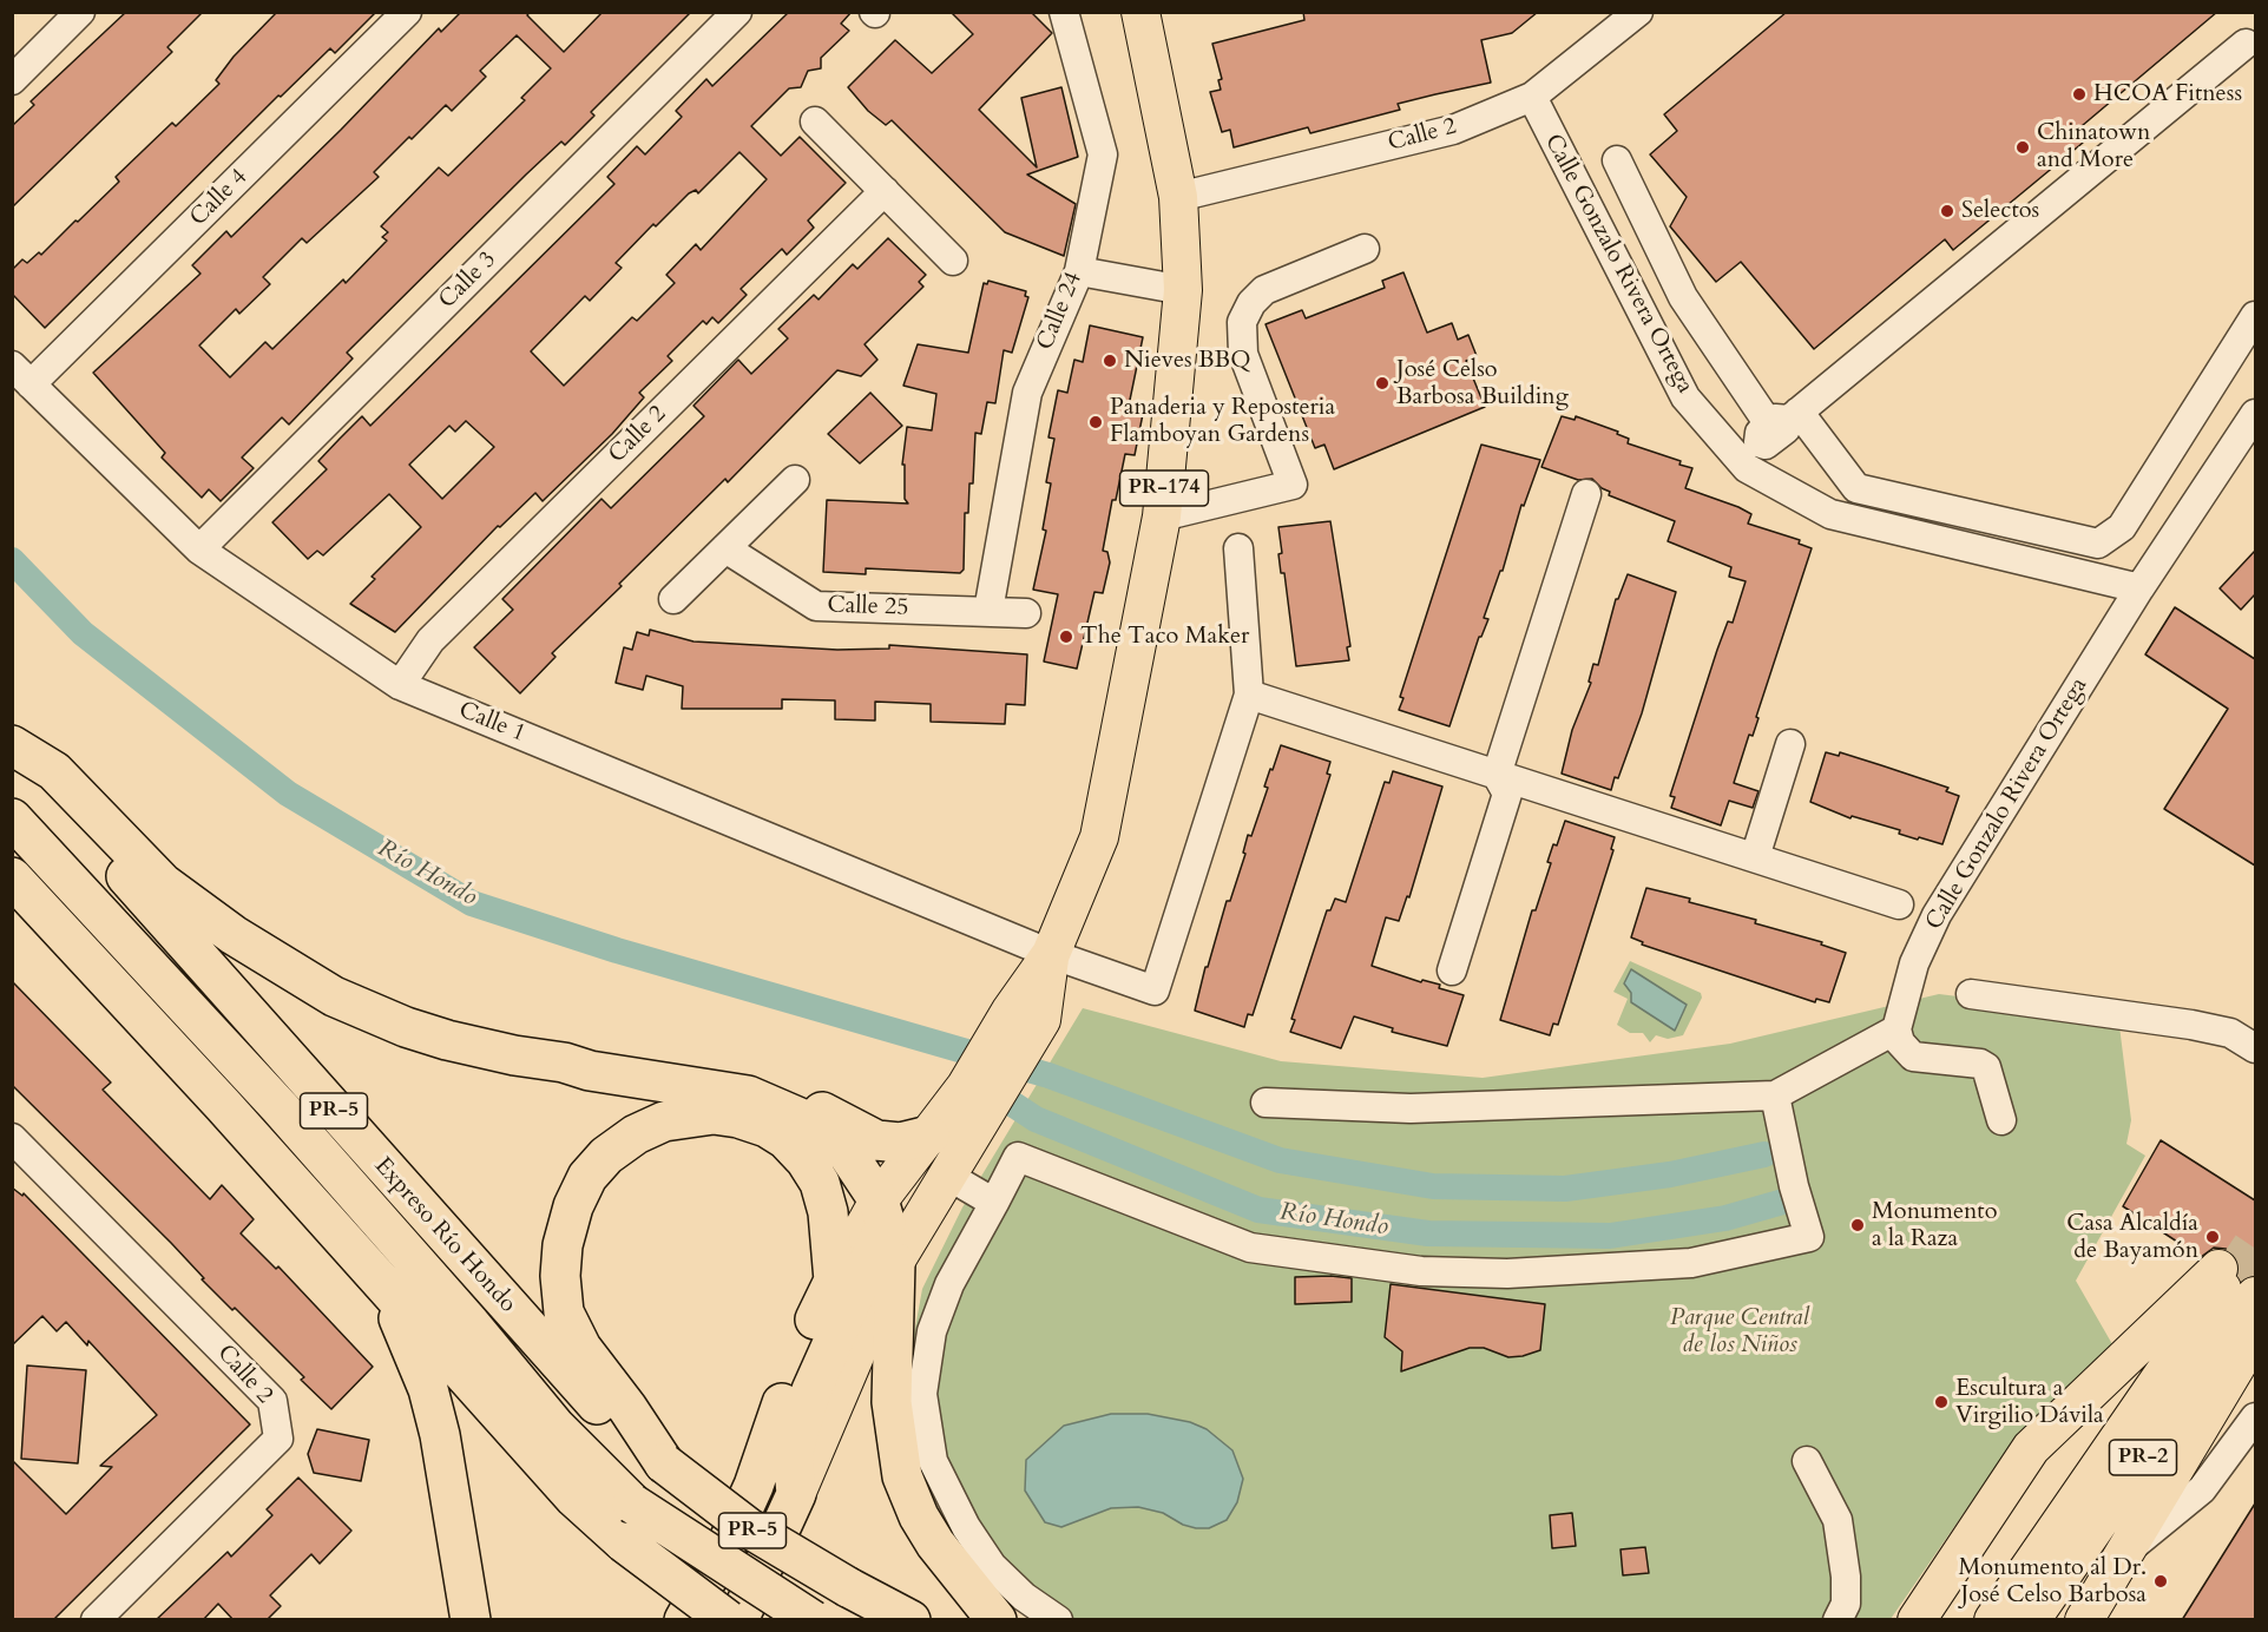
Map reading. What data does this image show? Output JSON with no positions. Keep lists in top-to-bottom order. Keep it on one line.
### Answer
{"streets":{"highway":["PR-5","Expreso Río Hondo"],"main road":["PR-174","PR-2"],"street":["Calle 2","Calle 4","Calle Gonzalo Rivera Ortega","Calle 3","Calle 24","Calle 25","Calle 1"]},"crossings":[["Calle 2","Calle Gonzalo Rivera Ortega"],["Calle 2","PR-174"],["Calle 2","Calle 1"],["Calle 4","Calle 1"],["Calle 3","Calle 1"],["Calle 24","Calle 25"],["PR-174","Calle 1"]],"water":["Río Hondo"],"parks":["Parque Central de los Niños"],"places":["HCOA Fitness","Chinatown and More","Selectos","Nieves BBQ","José Celso Barbosa Building","Panaderia y Reposteria Flamboyan Gardens","The Taco Maker","Monumento a la Raza","Casa Alcaldía de Bayamón","Escultura a Virgilio Dávila","Monumento al Dr. José Celso Barbosa"]}
